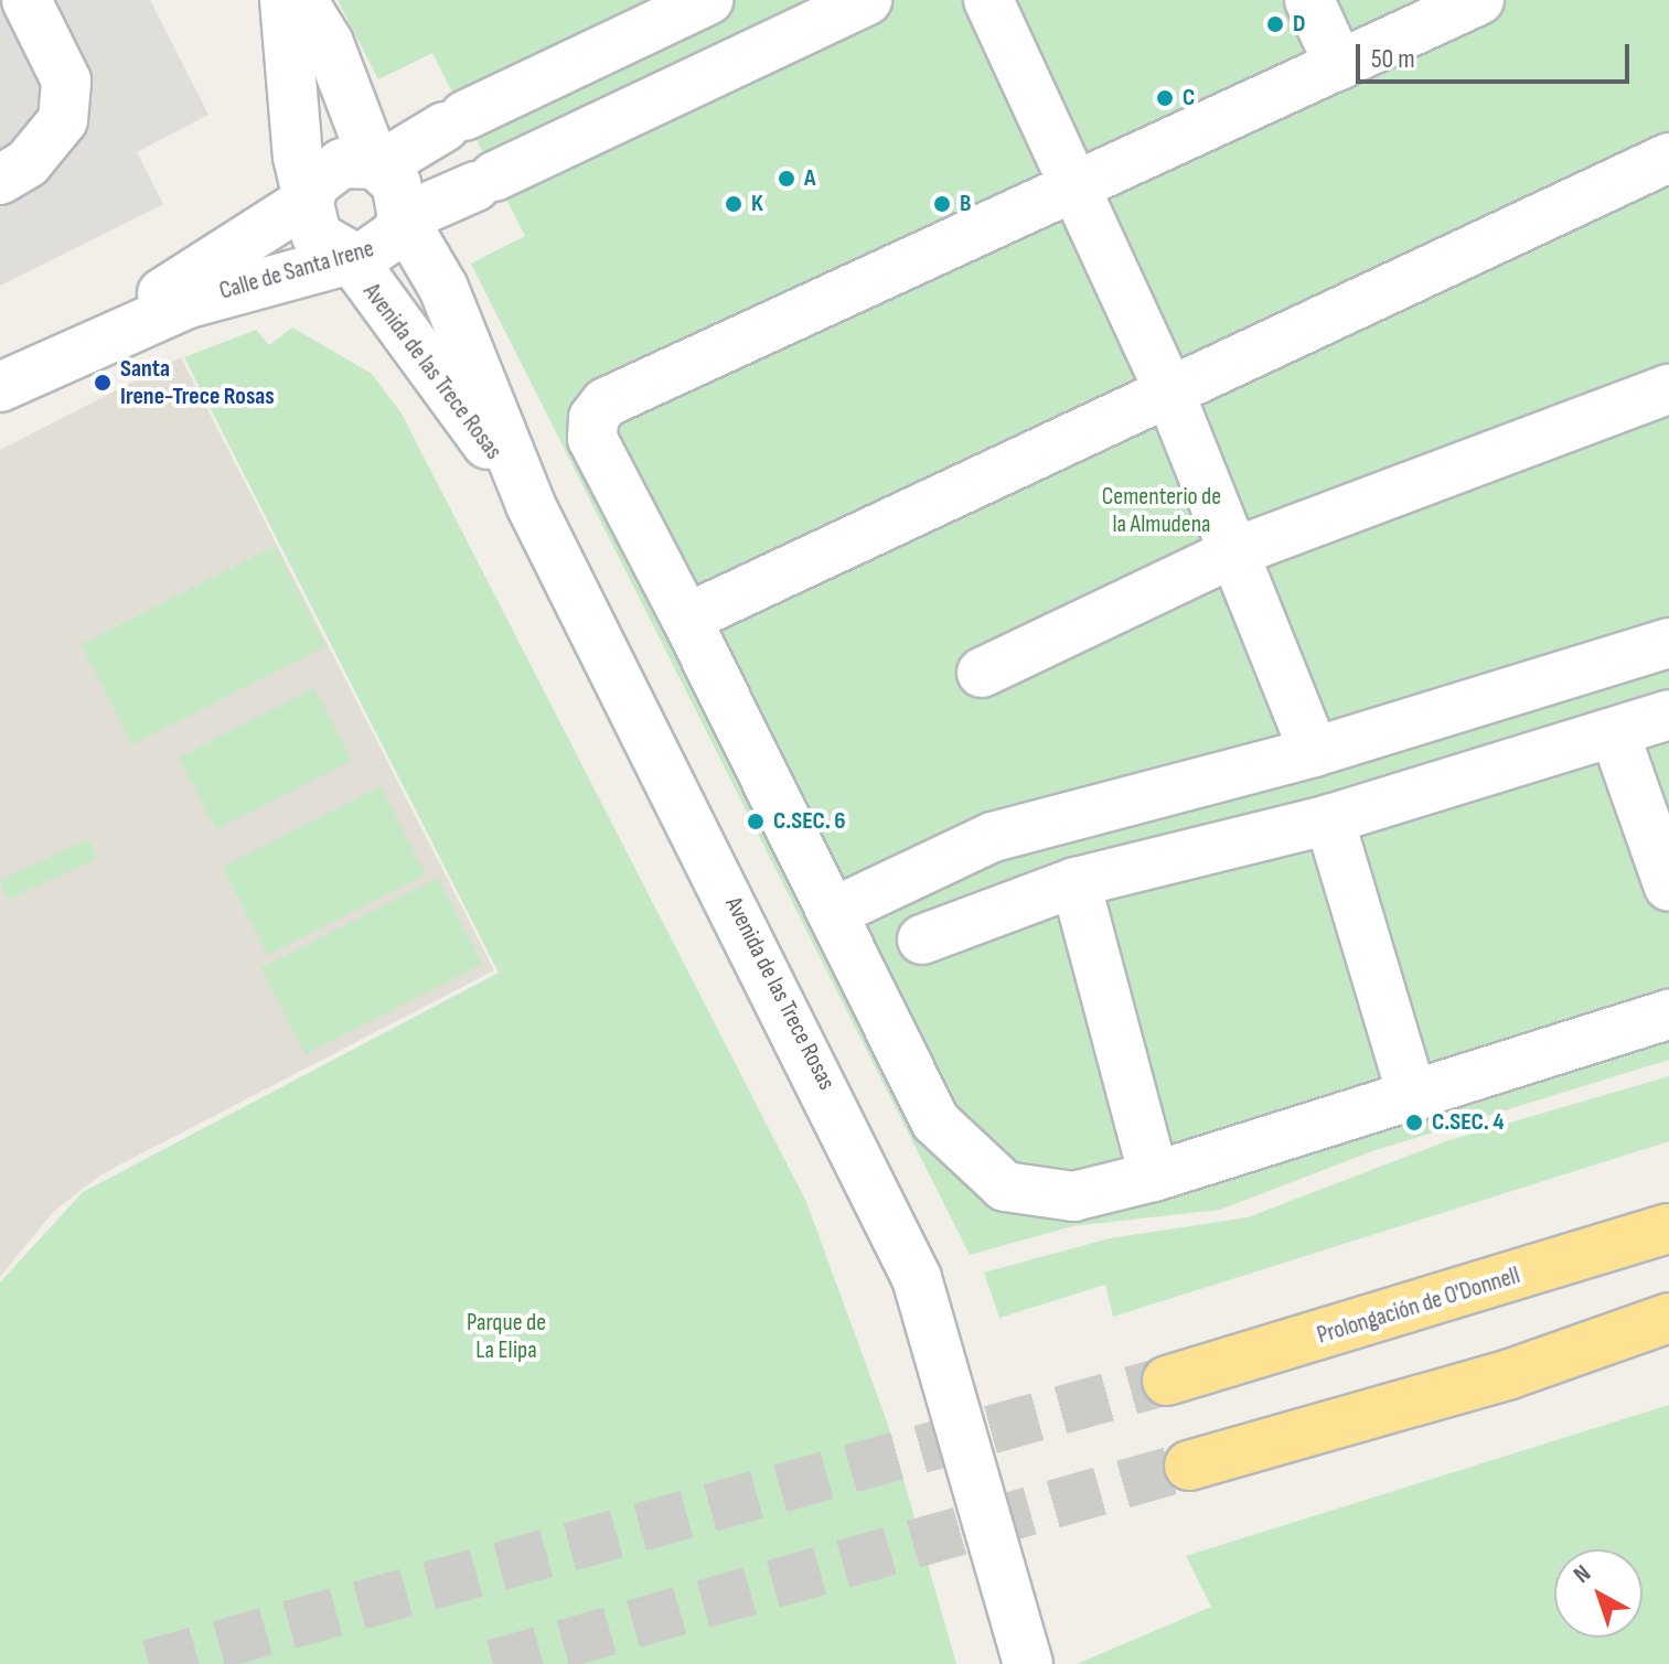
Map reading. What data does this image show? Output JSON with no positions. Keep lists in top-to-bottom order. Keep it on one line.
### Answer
{"streets":{"highway":["Prolongación de O'Donnell"],"street":["Calle de Santa Irene","Avenida de las Trece Rosas"]},"crossings":[["Calle de Santa Irene","Avenida de las Trece Rosas"]],"parks":["Cementerio de la Almudena","Parque de La Elipa"],"places":["D","C","A","K","B","Santa Irene-Trece Rosas","C.SEC. 6","C.SEC. 4"],"scale_bar":"50 m","north":"top left"}
